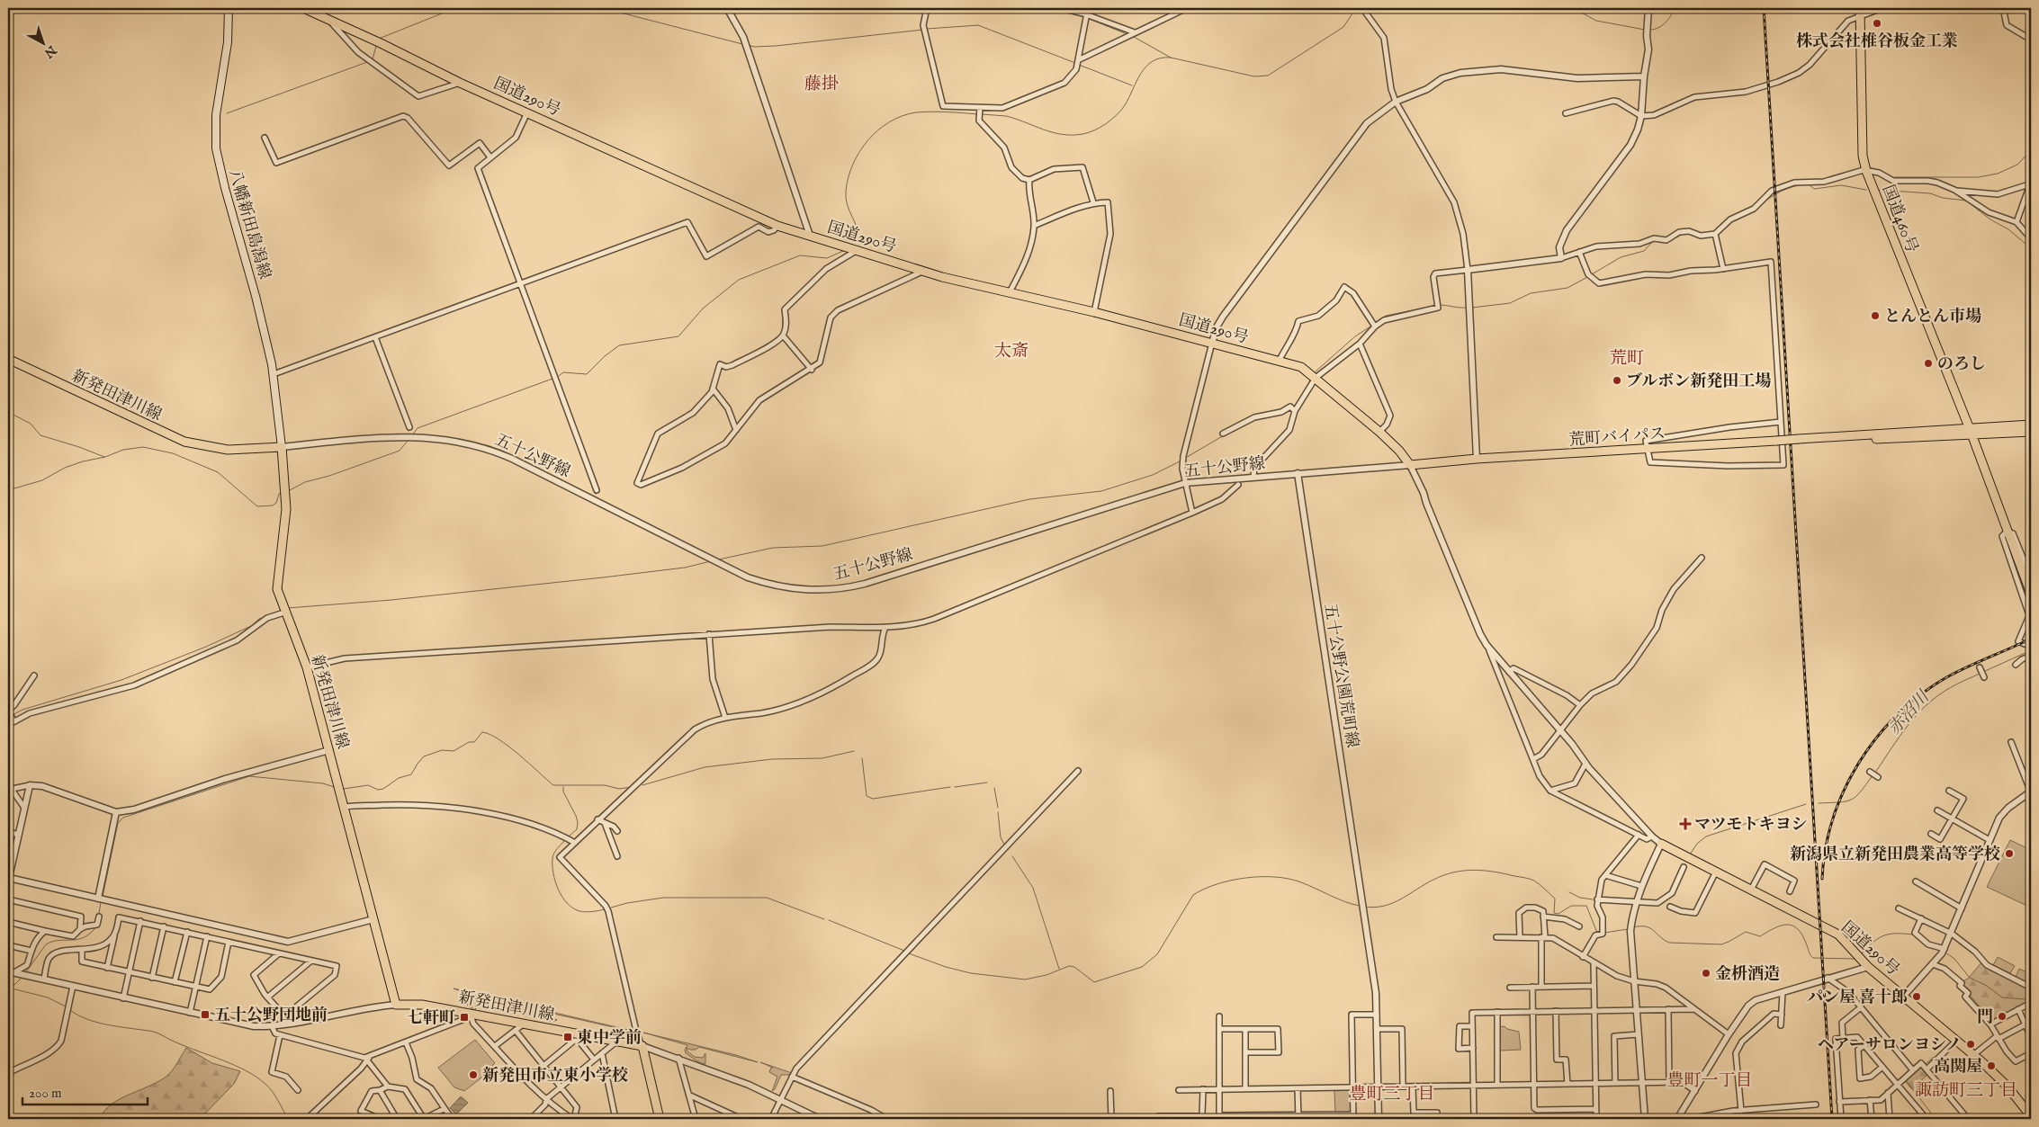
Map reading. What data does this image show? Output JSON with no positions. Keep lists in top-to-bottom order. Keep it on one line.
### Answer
{"streets":{"main road":["国道290号","国道460号","八幡新田島潟線","新発田津川線","荒町バイパス"],"street":["五十公野線","五十公野公園荒町線"]},"crossings":[["国道290号","荒町バイパス"],["国道290号","五十公野線"],["国道460号","荒町バイパス"],["八幡新田島潟線","新発田津川線"],["八幡新田島潟線","五十公野線"],["新発田津川線","五十公野線"],["荒町バイパス","五十公野線"],["五十公野線","五十公野公園荒町線"]],"districts":["藤掛","太斎","荒町","豊町一丁目","諏訪町三丁目","豊町三丁目"],"water":["赤沼川"],"places":{"other":["株式会社椎谷板金工業","とんとん市場","のろし","ブルボン新発田工場","新潟県立新発田農業高等学校","金枡酒造","パン屋 喜十郎","門","ヘアーサロンヨシノ","高関屋","新発田市立東小学校"],"health":["マツモトキヨシ"],"transit":["五十公野団地前","七軒町","東中学前"]},"scale_bar":"200 m","north":"bottom right"}
